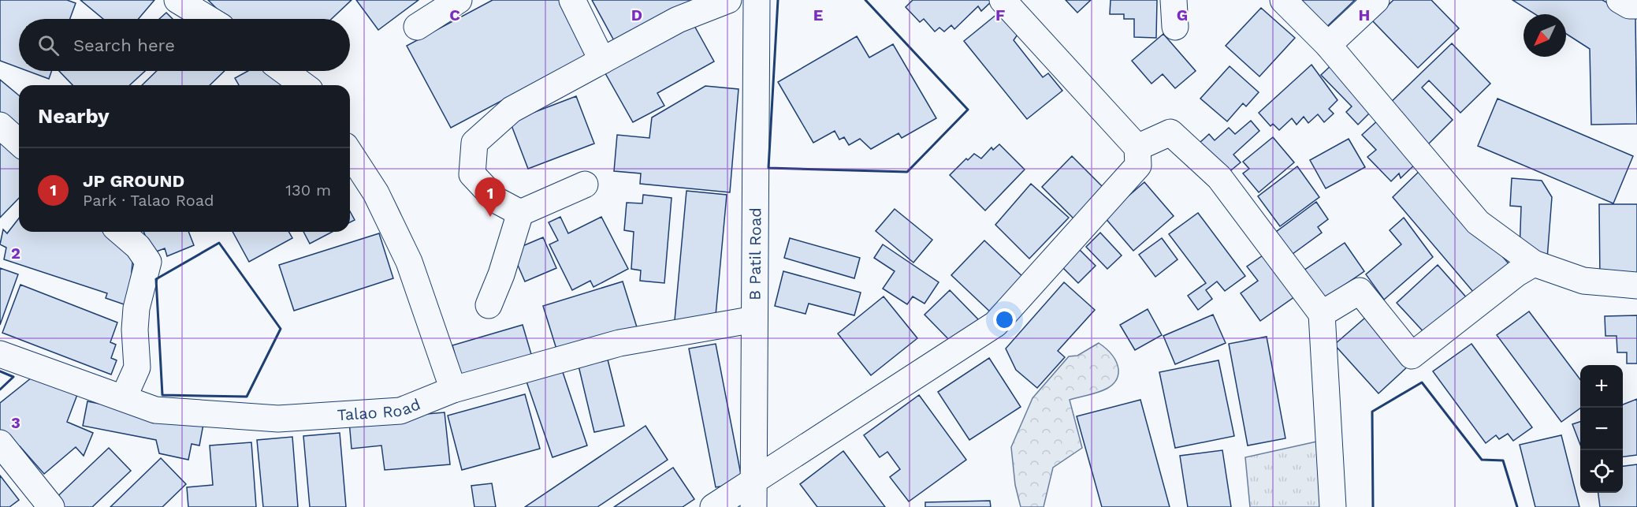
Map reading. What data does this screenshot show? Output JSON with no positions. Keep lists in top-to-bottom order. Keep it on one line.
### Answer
{"streets":{"street":["B Patil Road","Talao Road"]},"crossings":[["B Patil Road","Talao Road"]],"north":"bottom left","page":{"search":"Search here","heading":"Nearby","list":[{"mark":"1","name":"JP GROUND","note":"Park · Talao Road","value":"130 m"}],"pins":"1","map_buttons":["+","−"]},"grid":{"columns":["C","D","E","F","G","H"],"rows":["2","3"]}}
